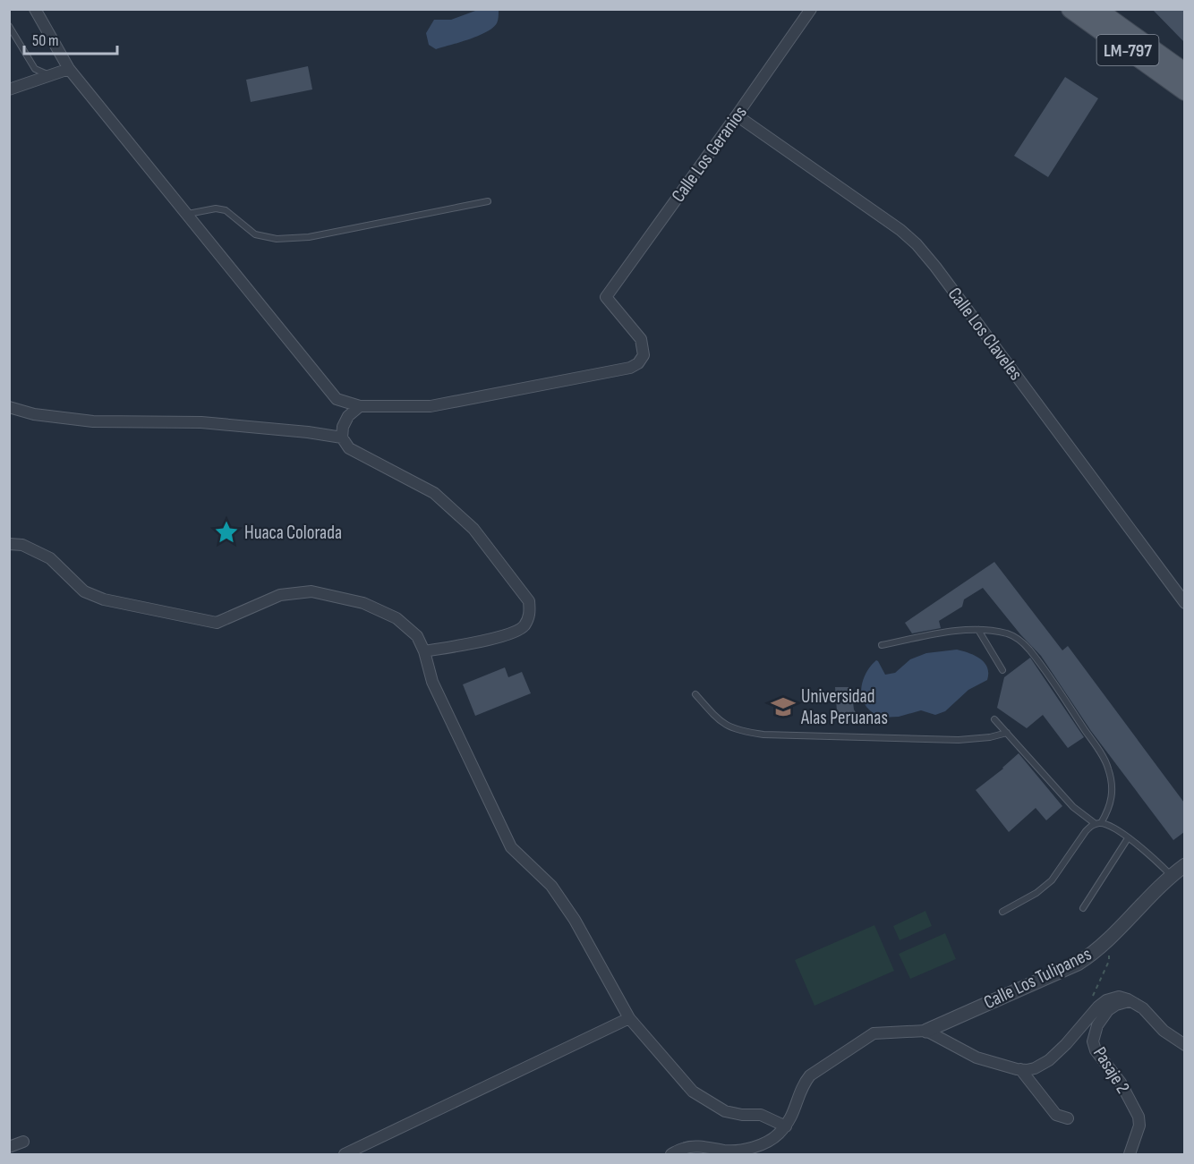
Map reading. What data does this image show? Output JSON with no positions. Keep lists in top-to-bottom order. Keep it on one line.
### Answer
{"streets":{"main road":["LM-797"],"street":["Calle Los Geranios","Calle Los Claveles","Calle Los Tulipanes","Pasaje 2"]},"crossings":[["Calle Los Geranios","Calle Los Claveles"]],"places":{"place":["Huaca Colorada"],"school or university":["Universidad Alas Peruanas"]},"scale_bar":"50 m"}
